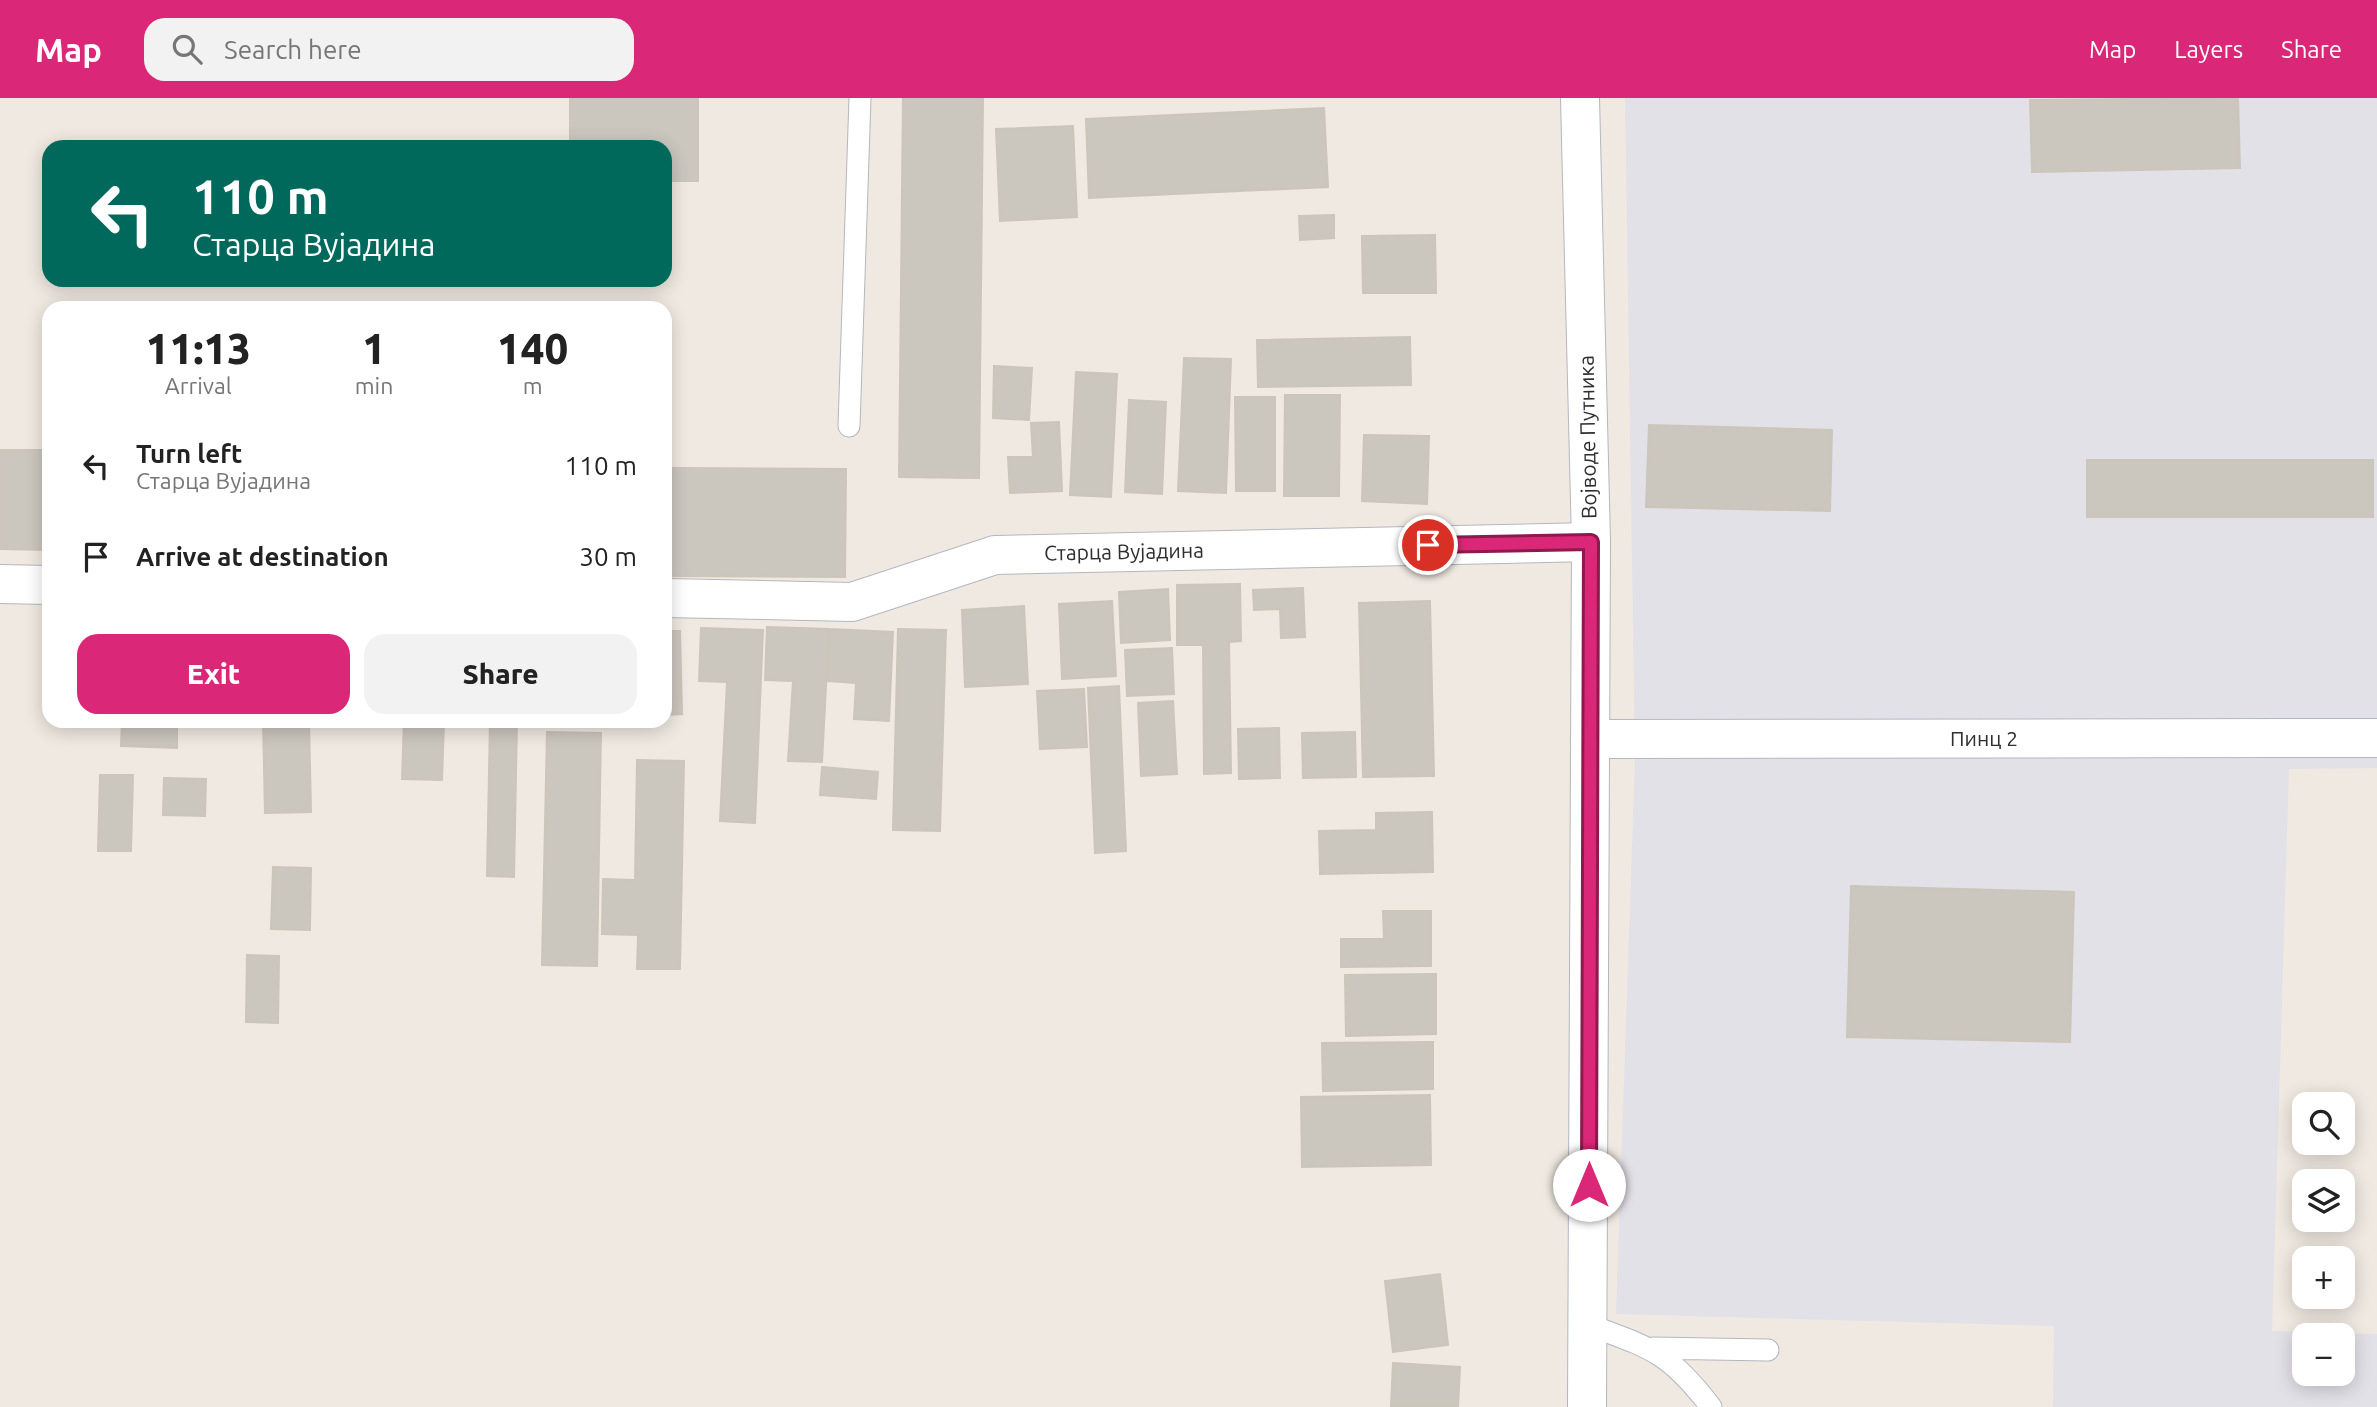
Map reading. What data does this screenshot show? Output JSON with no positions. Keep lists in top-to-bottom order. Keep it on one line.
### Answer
{"streets":{"street":["Војводе Путника","Старца Вујадина","Пинц 2"]},"crossings":[["Војводе Путника","Старца Вујадина"],["Војводе Путника","Пинц 2"]],"page":{"header":"Map","search":"Search here","nav":["Map","Layers","Share"],"turn":["110 m","Старца Вујадина"],"eta":["11:13","Arrival","1","min","140","m"],"list":[{"name":"Turn left","note":"Старца Вујадина","value":"110 m"},{"name":"Arrive at destination","value":"30 m"}],"buttons":["Exit","Share"],"map_buttons":["+","−"]}}
